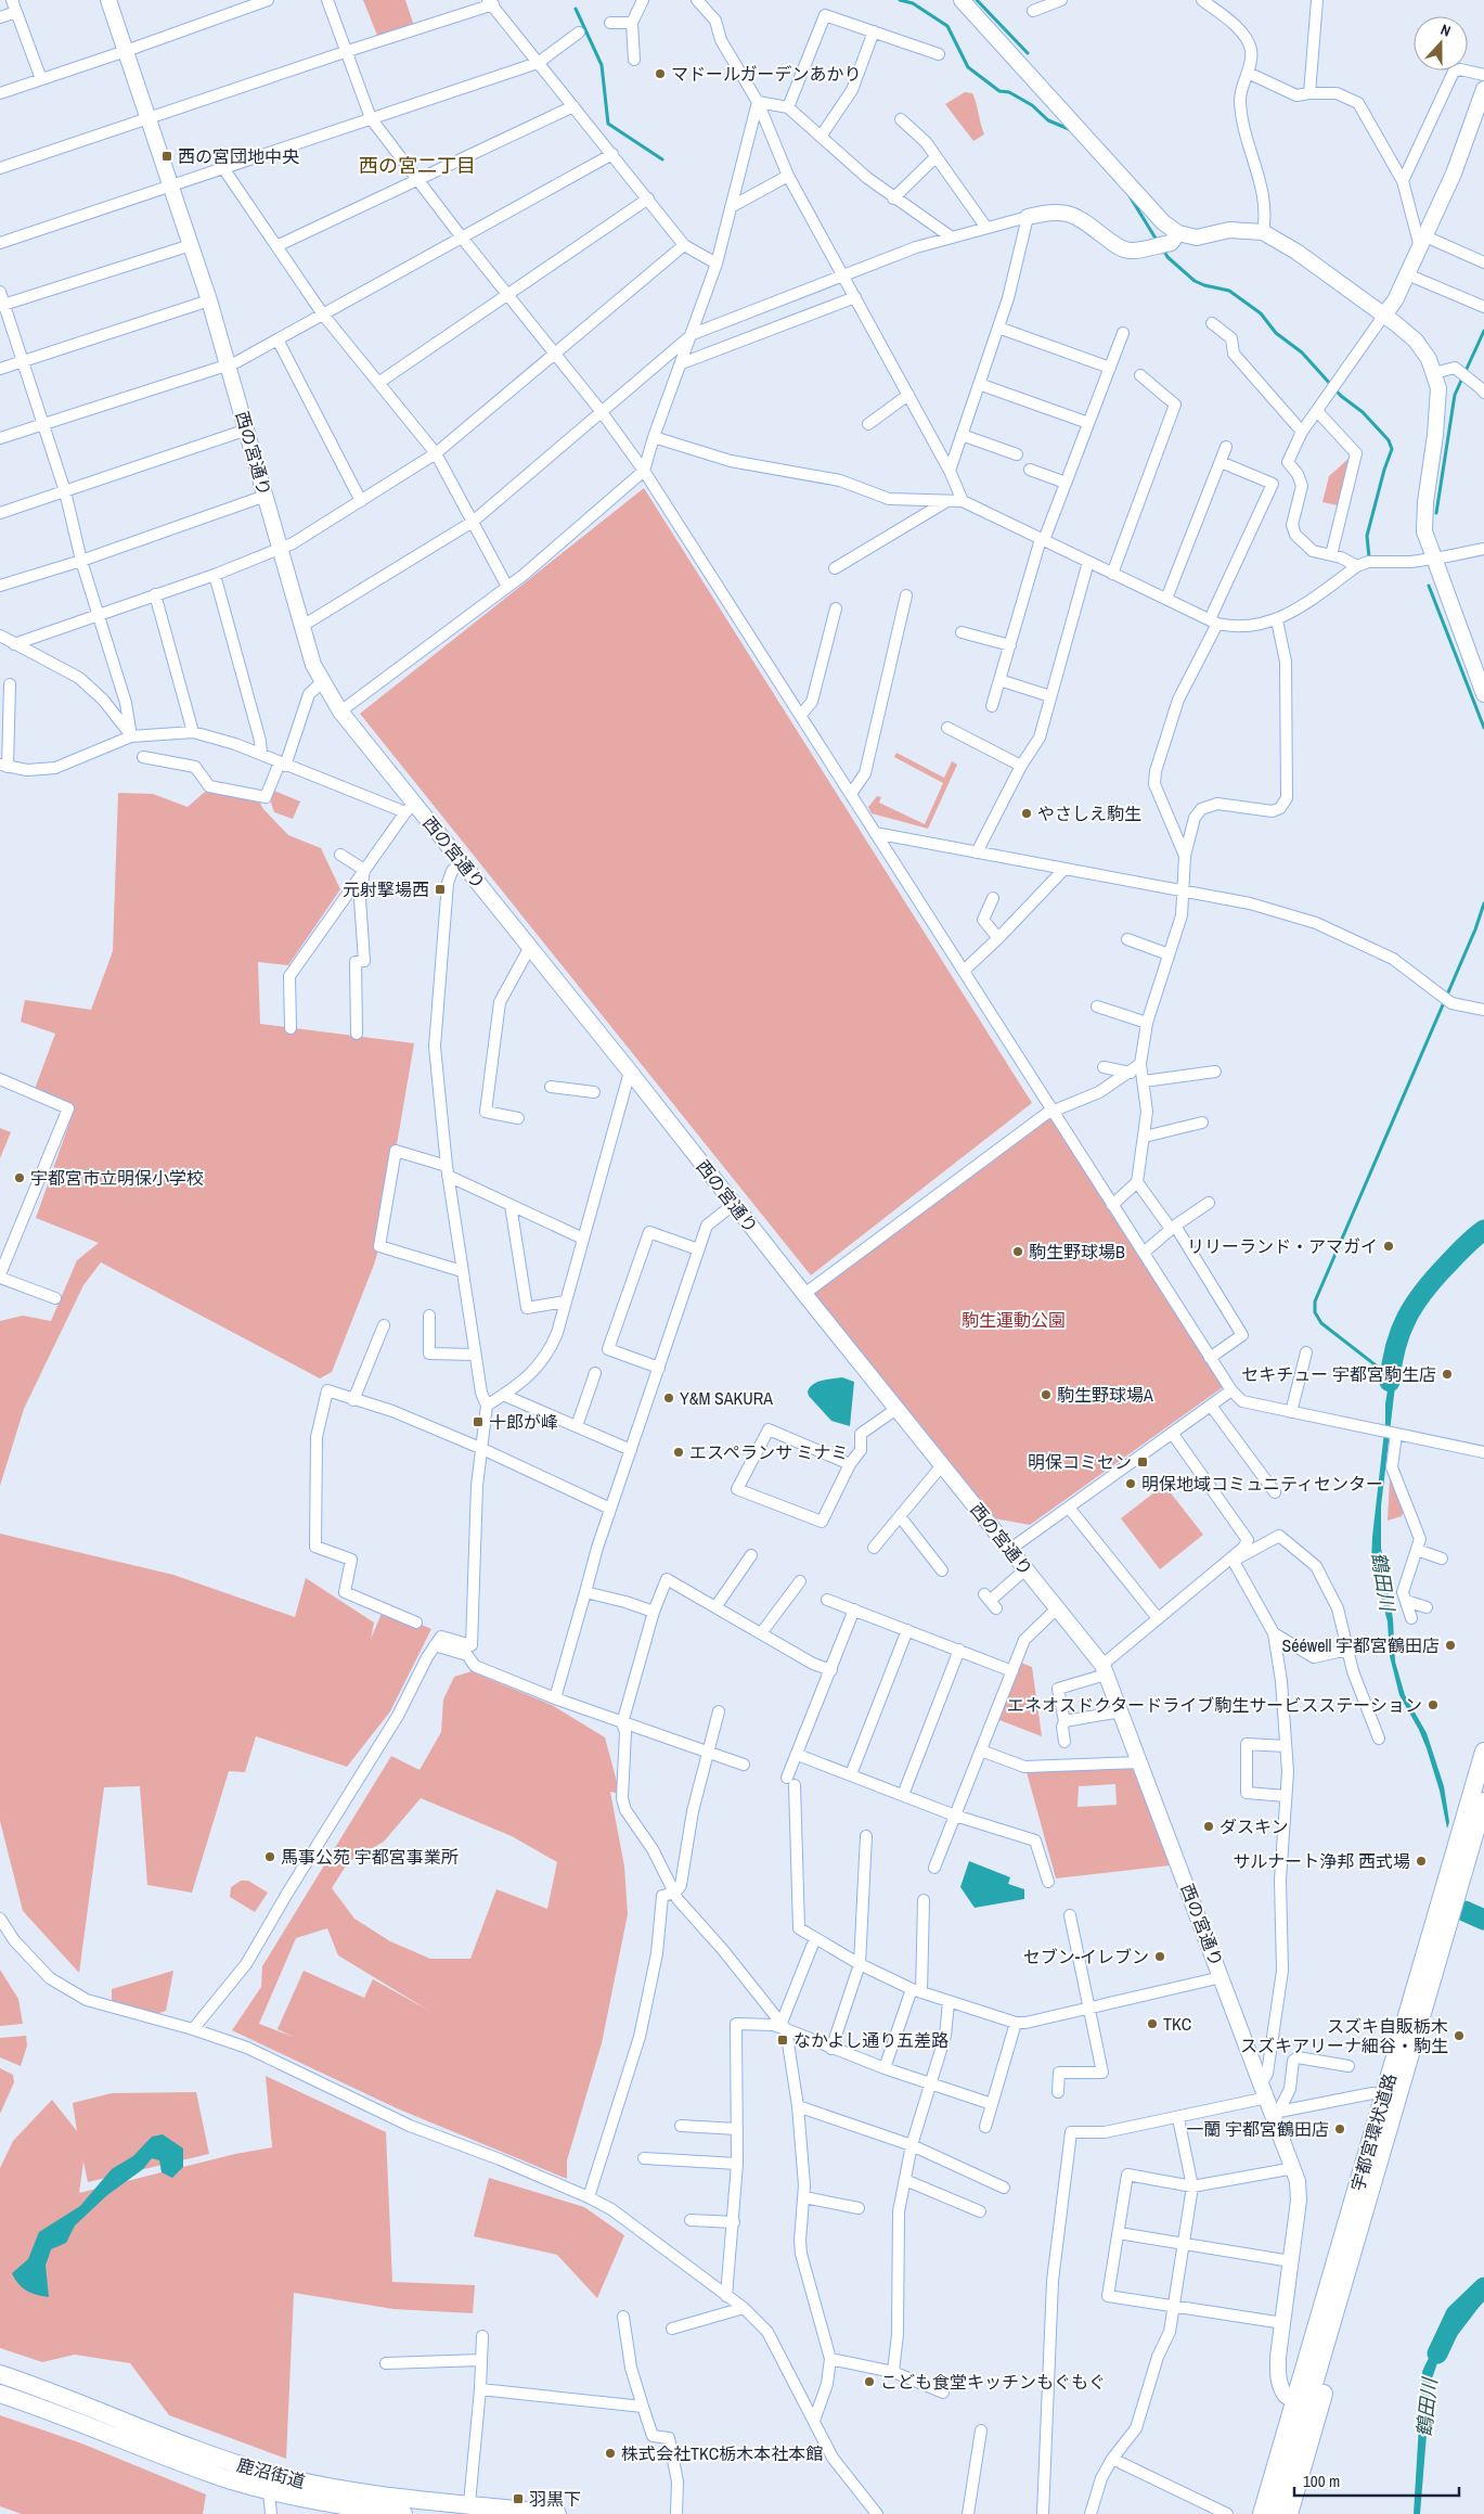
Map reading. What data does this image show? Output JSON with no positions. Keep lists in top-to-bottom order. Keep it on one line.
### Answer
{"streets":{"main road":["宇都宮環状道路","鹿沼街道"],"street":["西の宮通り"]},"districts":["西の宮二丁目"],"water":["鶴田川"],"parks":["駒生運動公園"],"places":{"other":["マドールガーデンあかり","やさしえ駒生","宇都宮市立明保小学校","リリーランド・アマガイ","駒生野球場B","セキチュー 宇都宮駒生店","駒生野球場A","Y&M SAKURA","エスペランサ ミナミ","明保地域コミュニティセンター","Sééwell 宇都宮鶴田店","エネオスドクタードライブ駒生サービスステーション","ダスキン","馬事公苑 宇都宮事業所","サルナート浄邦 西式場","セブン-イレブン","TKC","スズキ自販栃木 スズキアリーナ細谷・駒生","一蘭 宇都宮鶴田店","こども食堂キッチンもぐもぐ","株式会社TKC栃木本社本館"],"transit":["西の宮団地中央","元射撃場西","十郎が峰","明保コミセン","なかよし通り五差路","羽黒下"]},"scale_bar":"100 m","north":"top"}
